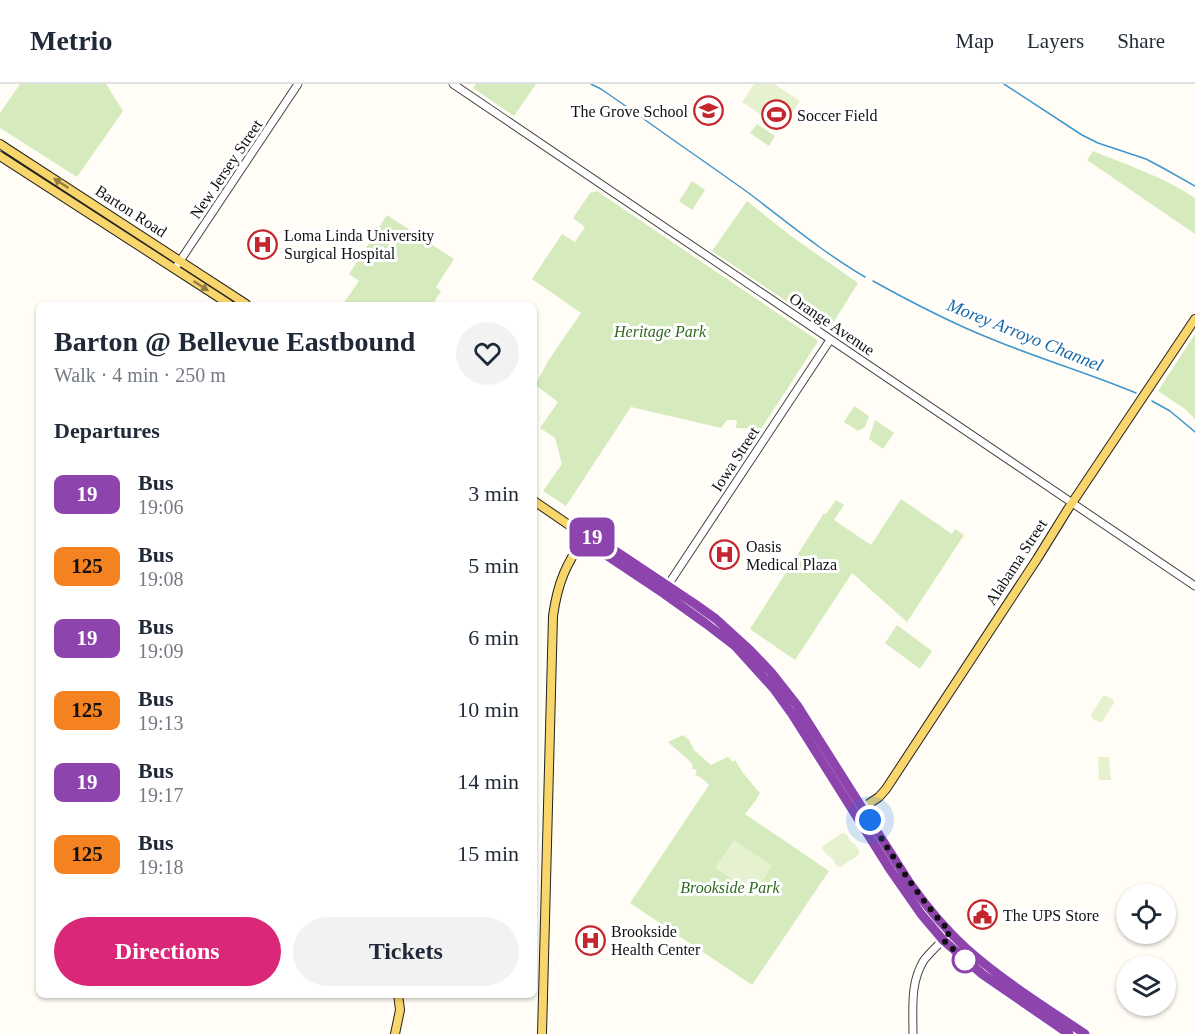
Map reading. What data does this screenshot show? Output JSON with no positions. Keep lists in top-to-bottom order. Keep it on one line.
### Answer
{"streets":{"main road":["Barton Road","Alabama Street"],"street":["New Jersey Street","Orange Avenue","Iowa Street"]},"crossings":[["New Jersey Street","Barton Road"],["Orange Avenue","Iowa Street"],["Orange Avenue","Alabama Street"]],"water":["Morey Arroyo Channel"],"parks":["Heritage Park","Brookside Park"],"places":{"school or university":["The Grove School"],"sports":["Soccer Field"],"hospital":["Loma Linda University Surgical Hospital","Oasis Medical Plaza","Brookside Health Center"],"public building":["The UPS Store"]},"lines":["bus line 19"],"page":{"header":"Metrio","nav":["Map","Layers","Share"],"on_map":"19","heading":[["Barton @ Bellevue Eastbound","Walk · 4 min · 250 m"],"Departures"],"list":[{"mark":"19","name":"Bus","note":"19:06","value":"3 min"},{"mark":"125","name":"Bus","note":"19:08","value":"5 min"},{"mark":"19","name":"Bus","note":"19:09","value":"6 min"},{"mark":"125","name":"Bus","note":"19:13","value":"10 min"},{"mark":"19","name":"Bus","note":"19:17","value":"14 min"},{"mark":"125","name":"Bus","note":"19:18","value":"15 min"}],"buttons":["Directions","Tickets"]}}
